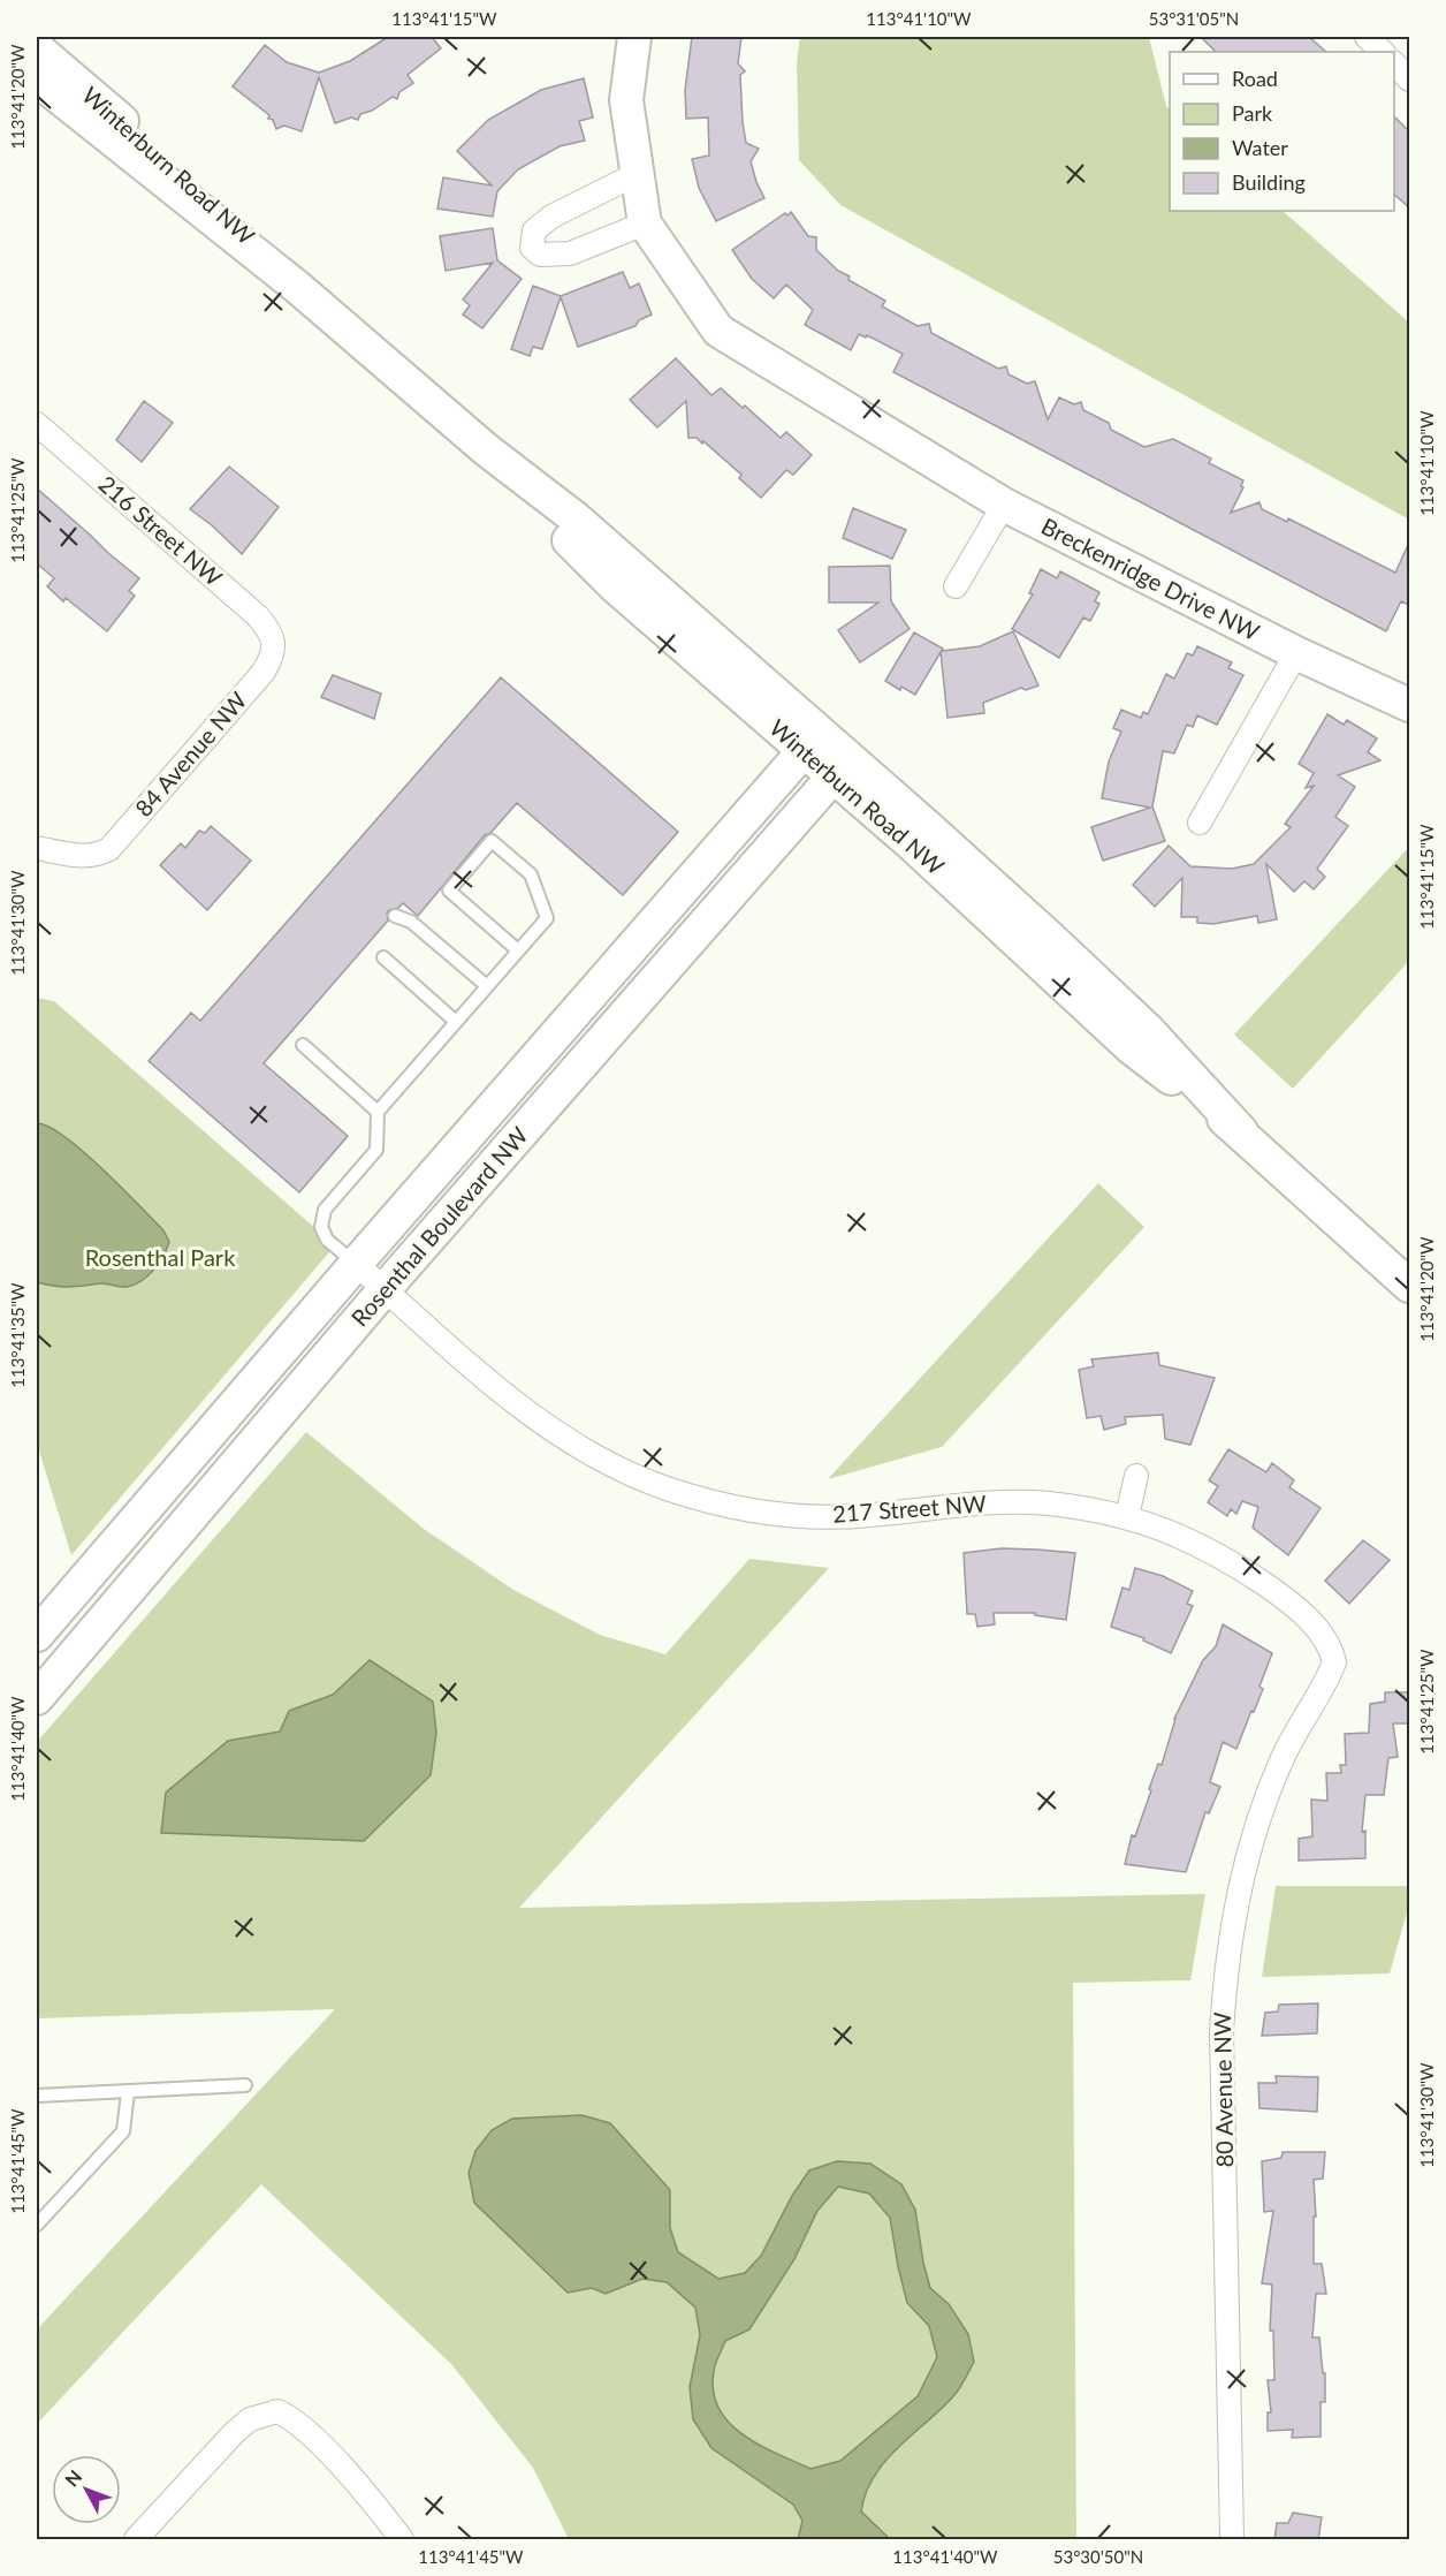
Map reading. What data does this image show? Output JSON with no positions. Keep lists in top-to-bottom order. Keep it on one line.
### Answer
{"streets":{"street":["Winterburn Road NW","216 Street NW","Breckenridge Drive NW","84 Avenue NW","Rosenthal Boulevard NW","217 Street NW","80 Avenue NW"]},"crossings":[["Winterburn Road NW","Rosenthal Boulevard NW"],["216 Street NW","84 Avenue NW"],["Rosenthal Boulevard NW","217 Street NW"],["217 Street NW","80 Avenue NW"]],"parks":["Rosenthal Park"],"legend":["Road","Park","Water","Building"],"north":"top left","coordinates":["113°41'15\"W","113°41'10\"W","53°31'05\"N","113°41'20\"W","113°41'25\"W","113°41'30\"W","113°41'35\"W","113°41'40\"W","113°41'45\"W","53°30'50\"N"]}
